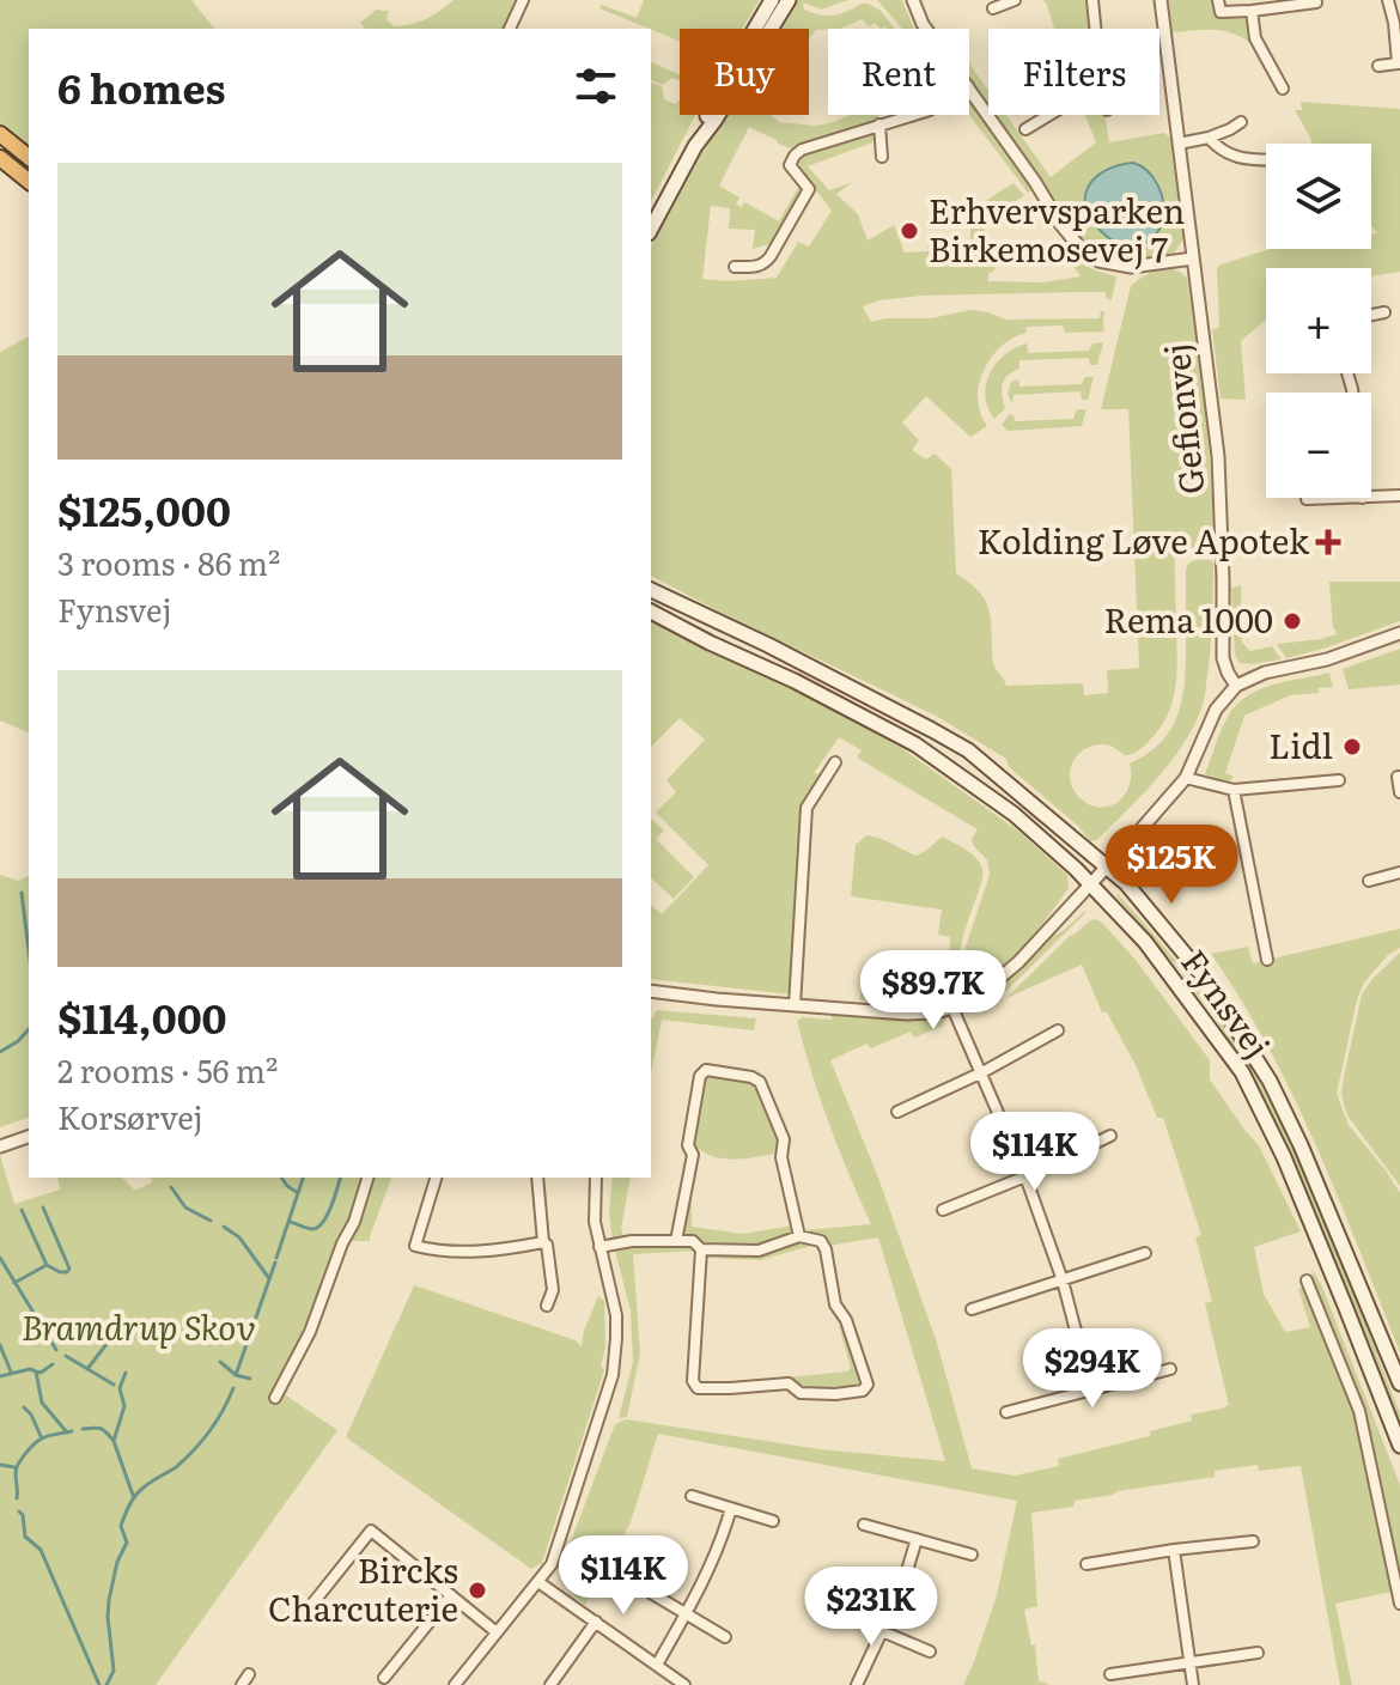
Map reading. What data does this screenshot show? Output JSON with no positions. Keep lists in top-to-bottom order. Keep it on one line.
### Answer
{"streets":{"main road":["Fynsvej"],"street":["Gefionvej"]},"parks":["Bramdrup Skov"],"places":{"other":["Erhvervsparken Birkemosevej 7","Rema 1000","Lidl","Bircks Charcuterie"],"health":["Kolding Løve Apotek"]},"page":{"chip":["Buy","Rent","Filters"],"heading":"6 homes","map_buttons":["+","−"],"list":[{"name":"$125,000","note":"3 rooms · 86 m² · Fynsvej"},{"name":"$114,000","note":"2 rooms · 56 m² · Korsørvej"}],"price":["$125K","$89.7K","$114K","$294K","$114K","$231K"]}}
